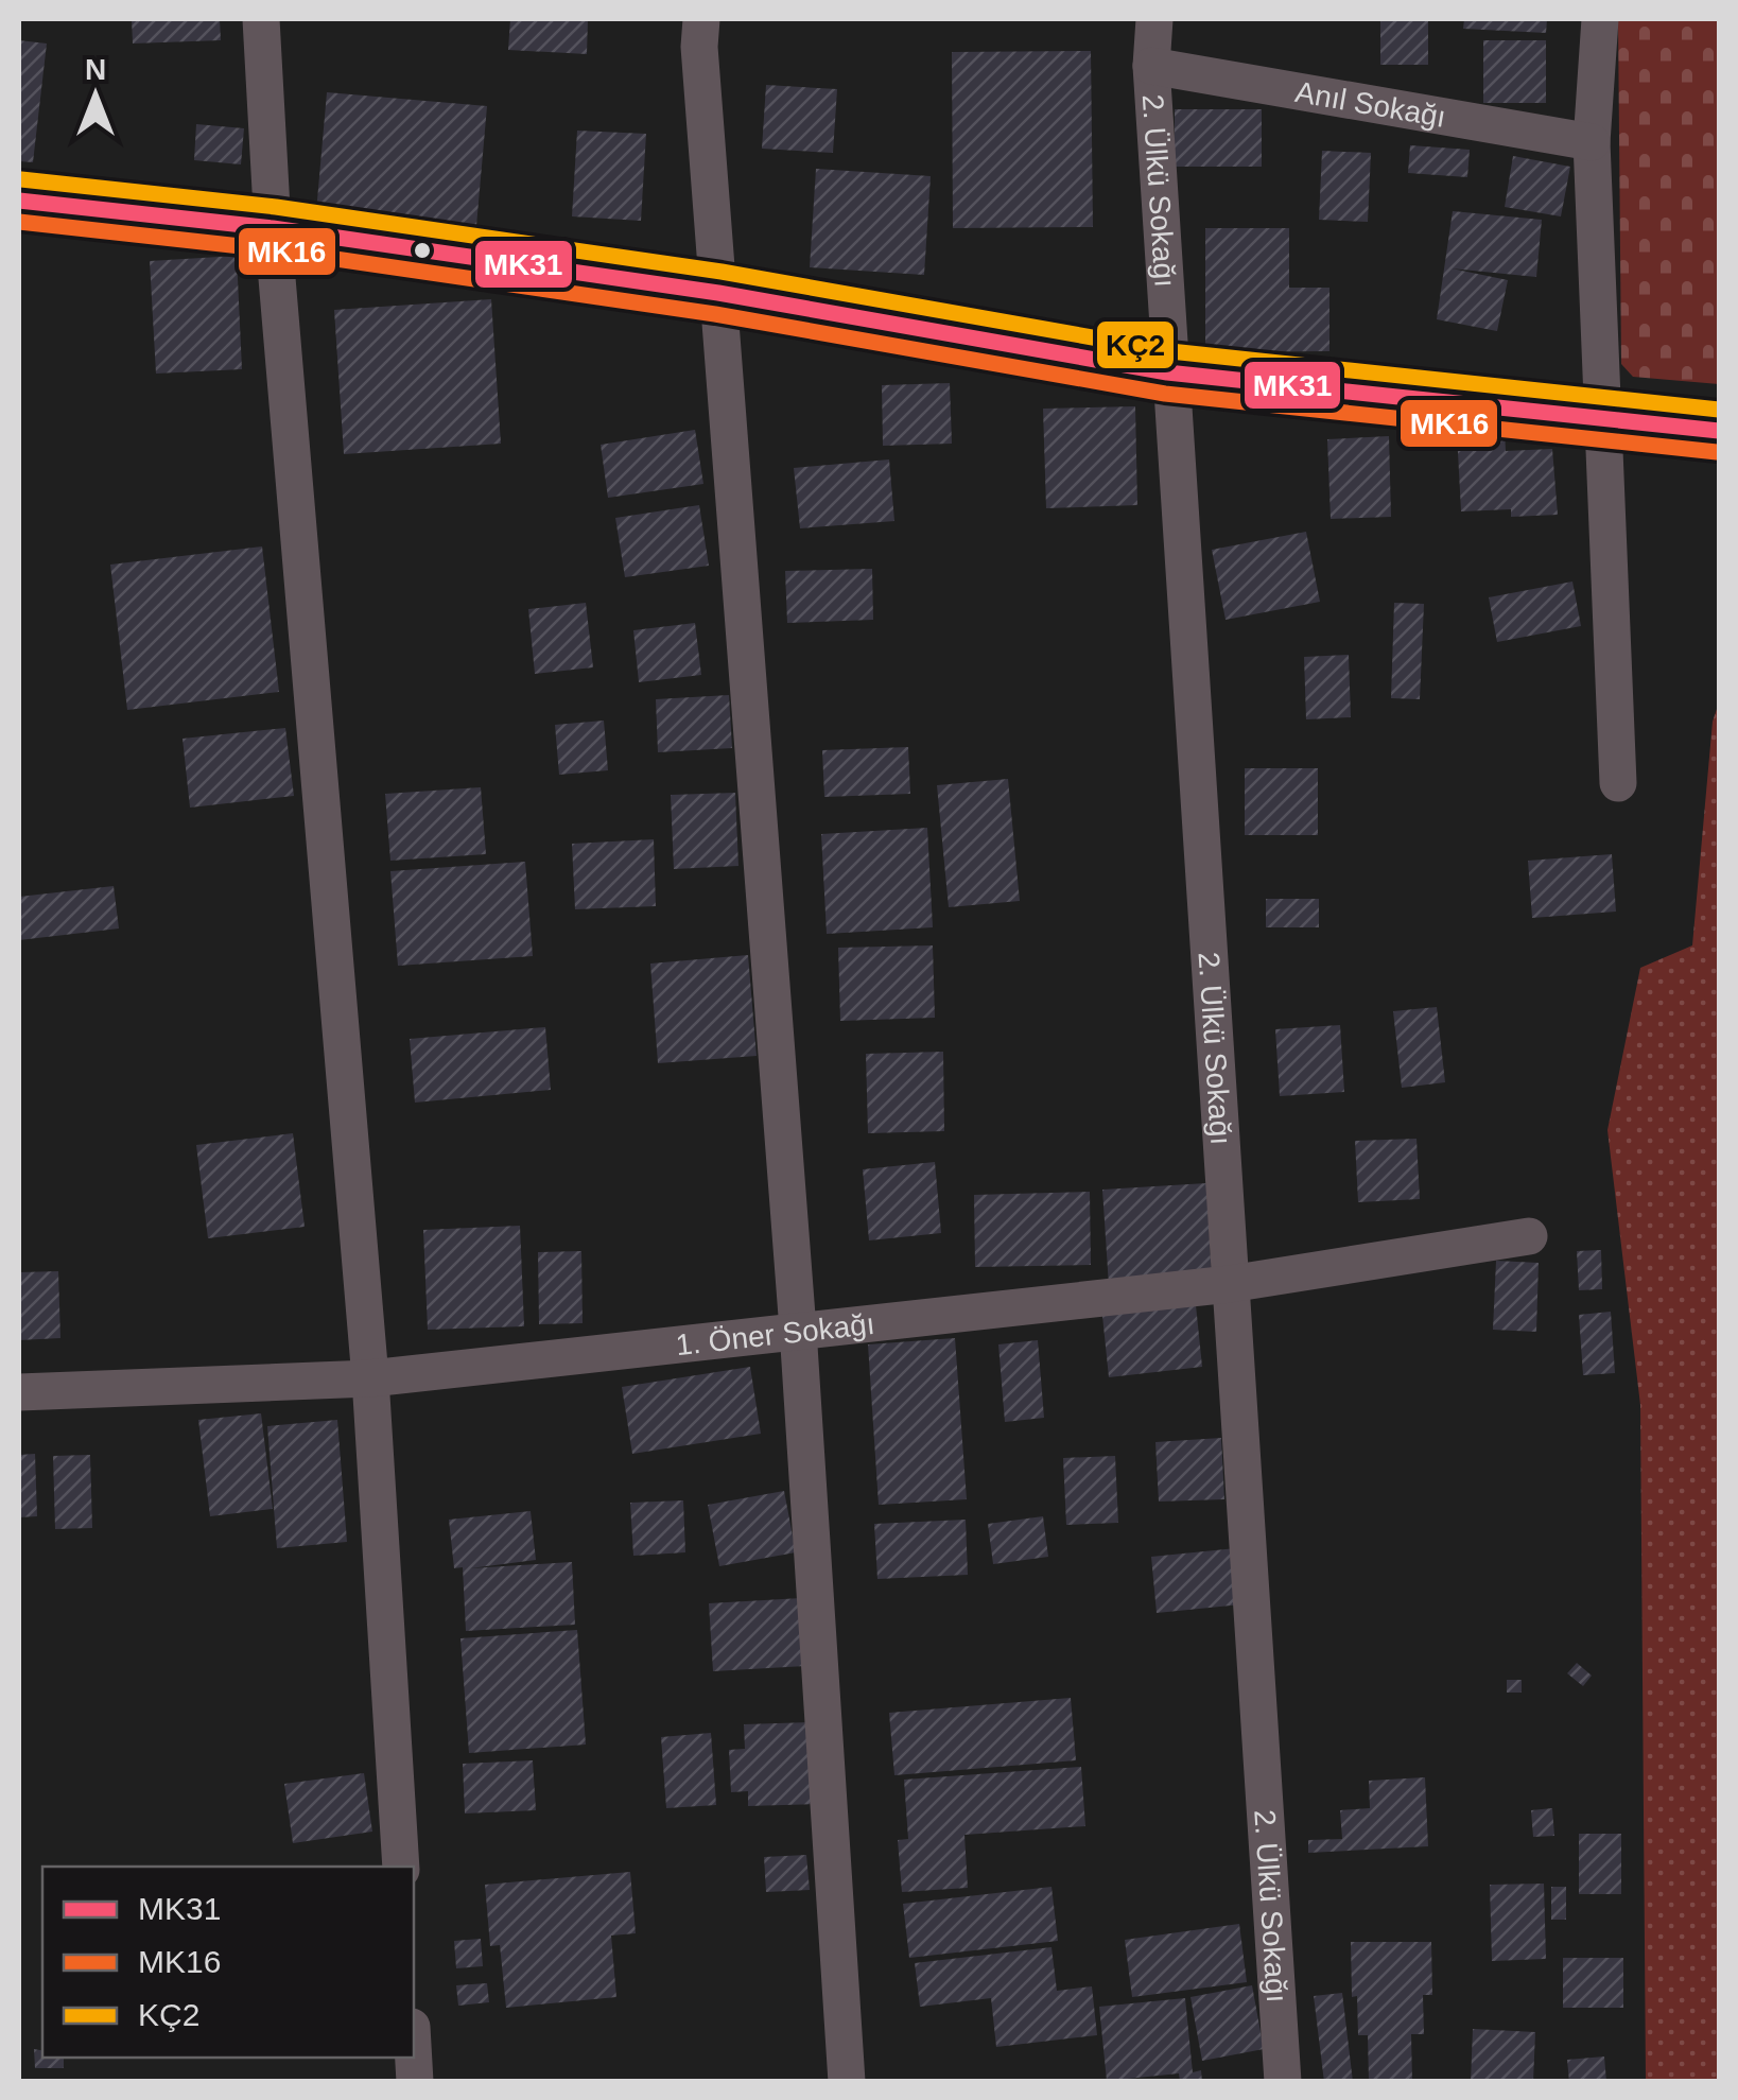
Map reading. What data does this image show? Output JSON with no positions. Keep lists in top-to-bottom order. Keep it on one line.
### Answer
{"streets":{"street":["Anıl Sokağı","2. Ülkü Sokağı","1. Öner Sokağı"]},"crossings":[["Anıl Sokağı","2. Ülkü Sokağı"],["2. Ülkü Sokağı","1. Öner Sokağı"]],"lines":["transit line KÇ2","transit line MK31","transit line MK16"],"legend":["MK31","MK16","KÇ2"],"north":"top"}
